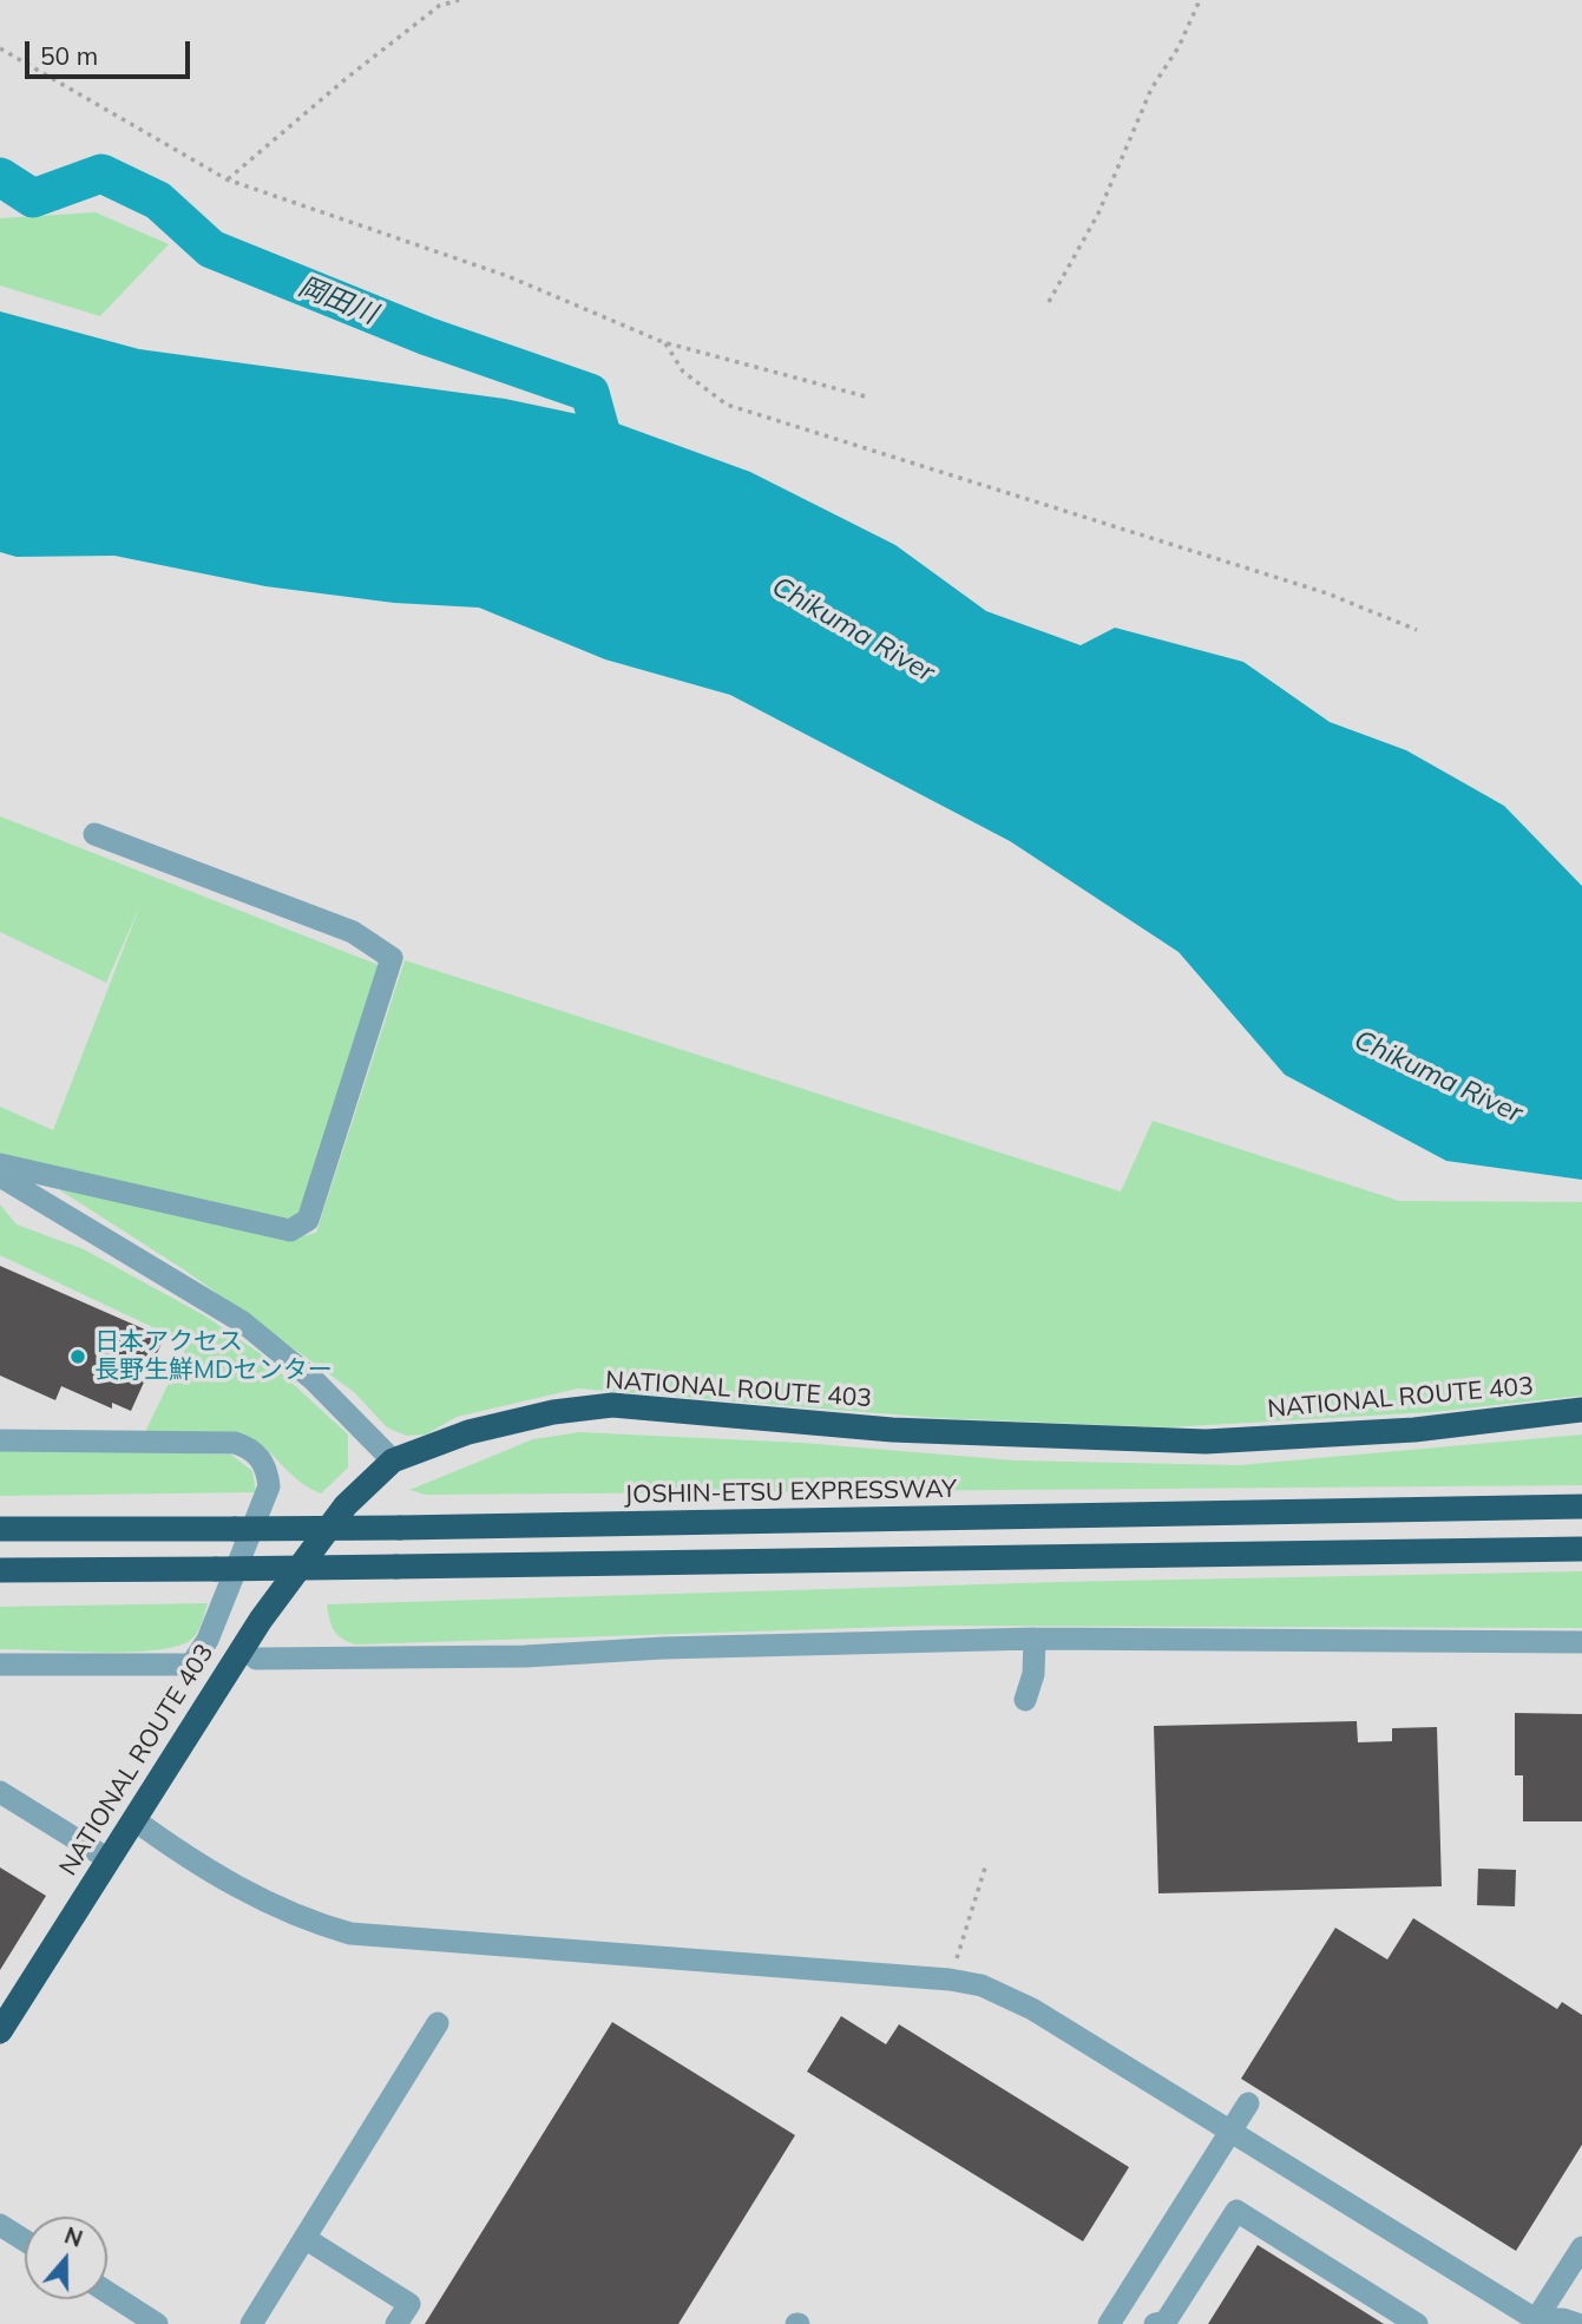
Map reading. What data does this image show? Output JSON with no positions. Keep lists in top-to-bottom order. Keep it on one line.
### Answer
{"streets":{"highway":["NATIONAL ROUTE 403","JOSHIN-ETSU EXPRESSWAY"]},"water":["岡田川","Chikuma River"],"places":["日本アクセス 長野生鮮MDセンター"],"scale_bar":"50 m","north":"top"}
